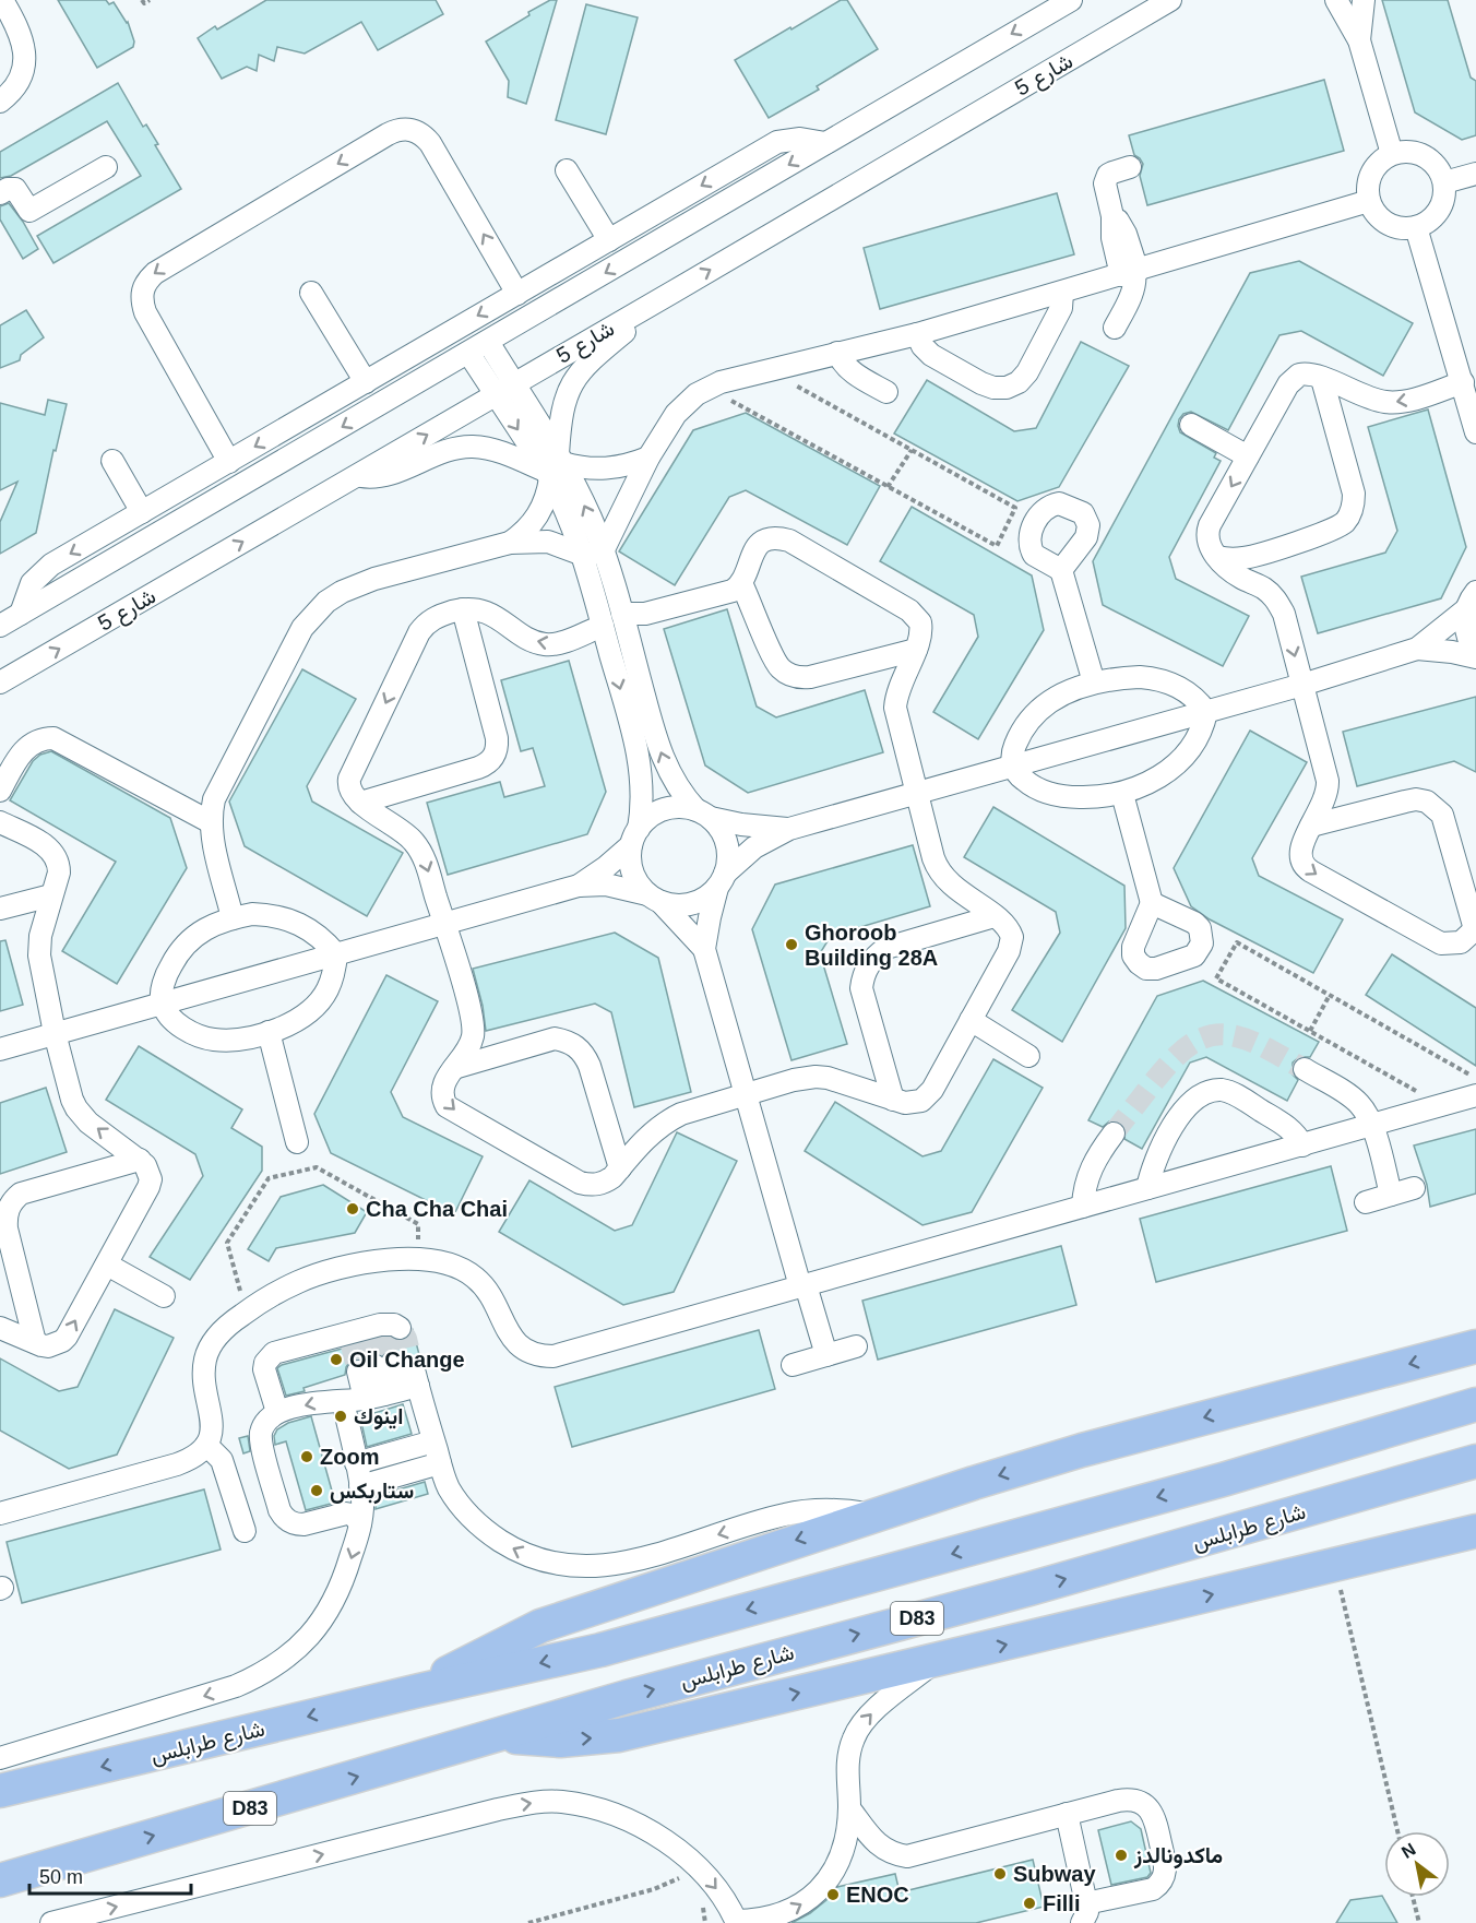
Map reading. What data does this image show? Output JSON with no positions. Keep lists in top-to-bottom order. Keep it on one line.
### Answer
{"streets":{"highway":["شارع طرابلس","D83"],"street":["شارع 5"]},"places":["Ghoroob Building 28A","Cha Cha Chai","Oil Change","اينوك","Zoom","ستاربكس","ماكدونالدز","Subway","ENOC","Filli"],"scale_bar":"50 m","north":"top left"}
